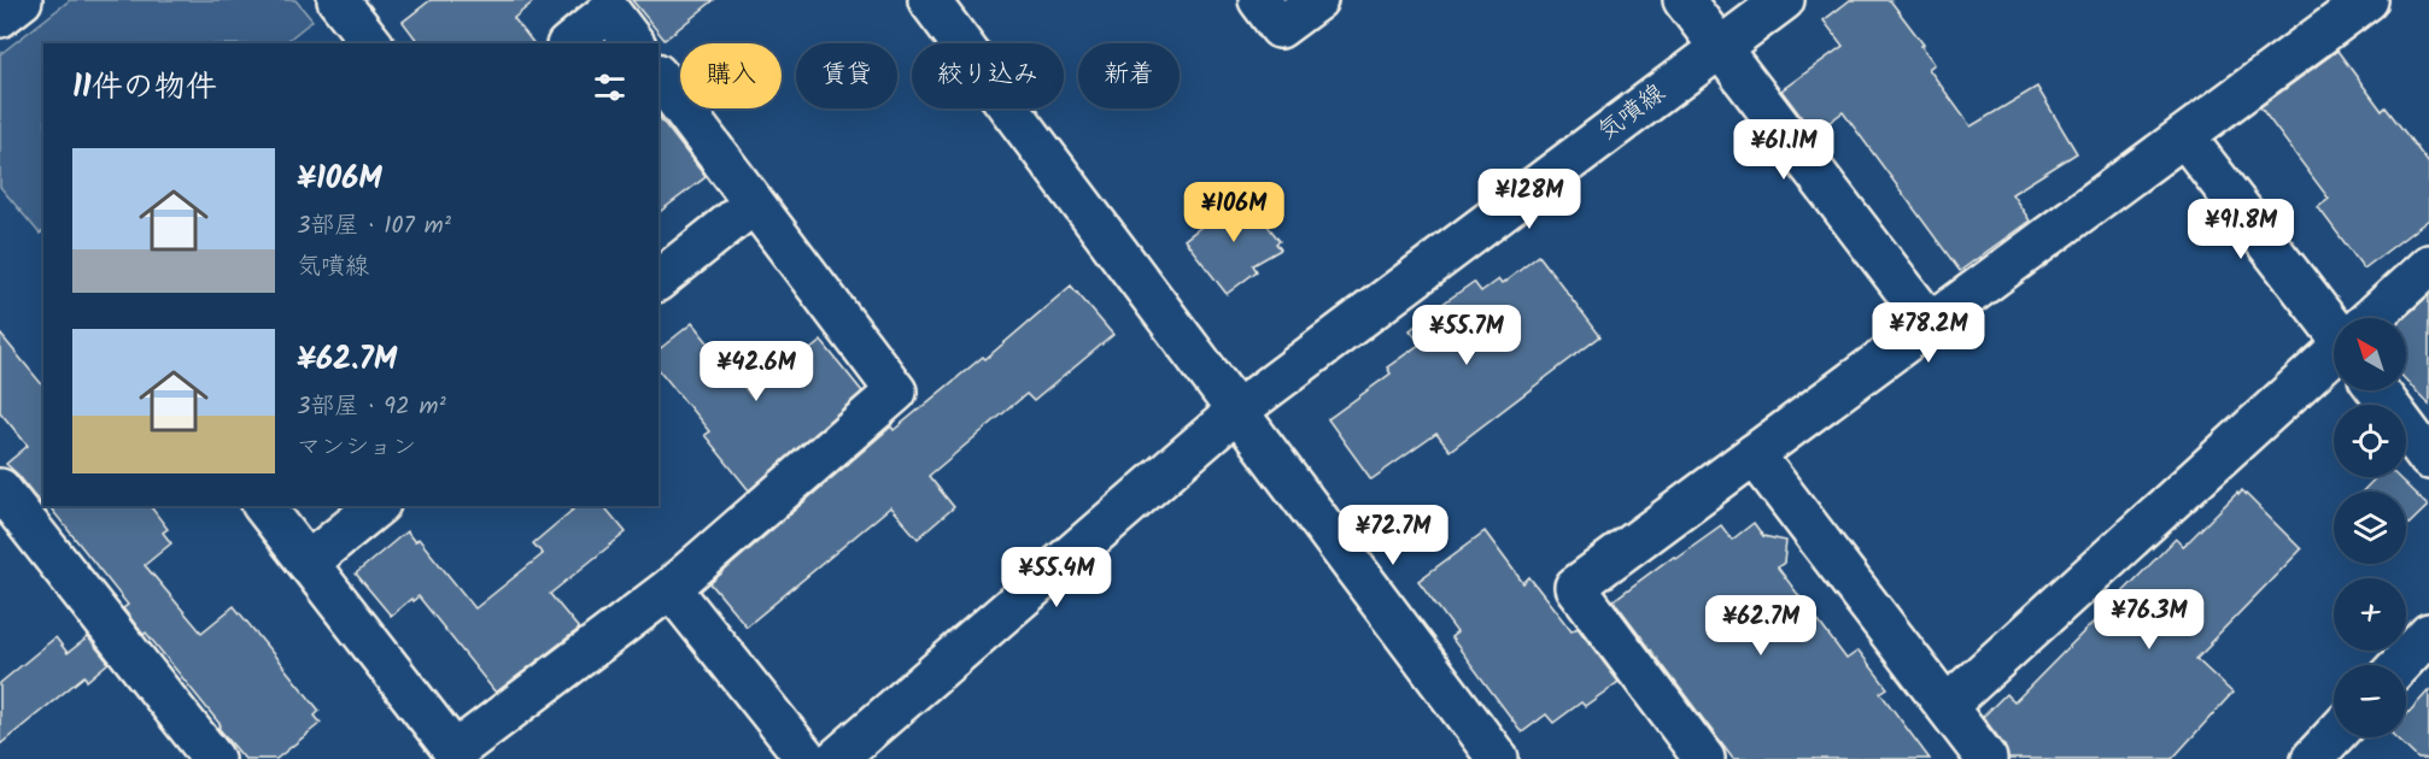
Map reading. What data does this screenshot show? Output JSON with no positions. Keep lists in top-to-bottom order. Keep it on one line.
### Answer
{"streets":{"street":["気噴線"]},"north":"top left","page":{"chip":["購入","賃貸","絞り込み","新着"],"heading":"11件の物件","price":["¥61.1M","¥128M","¥106M","¥91.8M","¥78.2M","¥55.7M","¥42.6M","¥72.7M","¥55.4M","¥76.3M","¥62.7M"],"list":[{"name":"¥106M","note":"3部屋 · 107 m² · 気噴線"},{"name":"¥62.7M","note":"3部屋 · 92 m² · マンション"}],"map_buttons":["+","−"]}}
